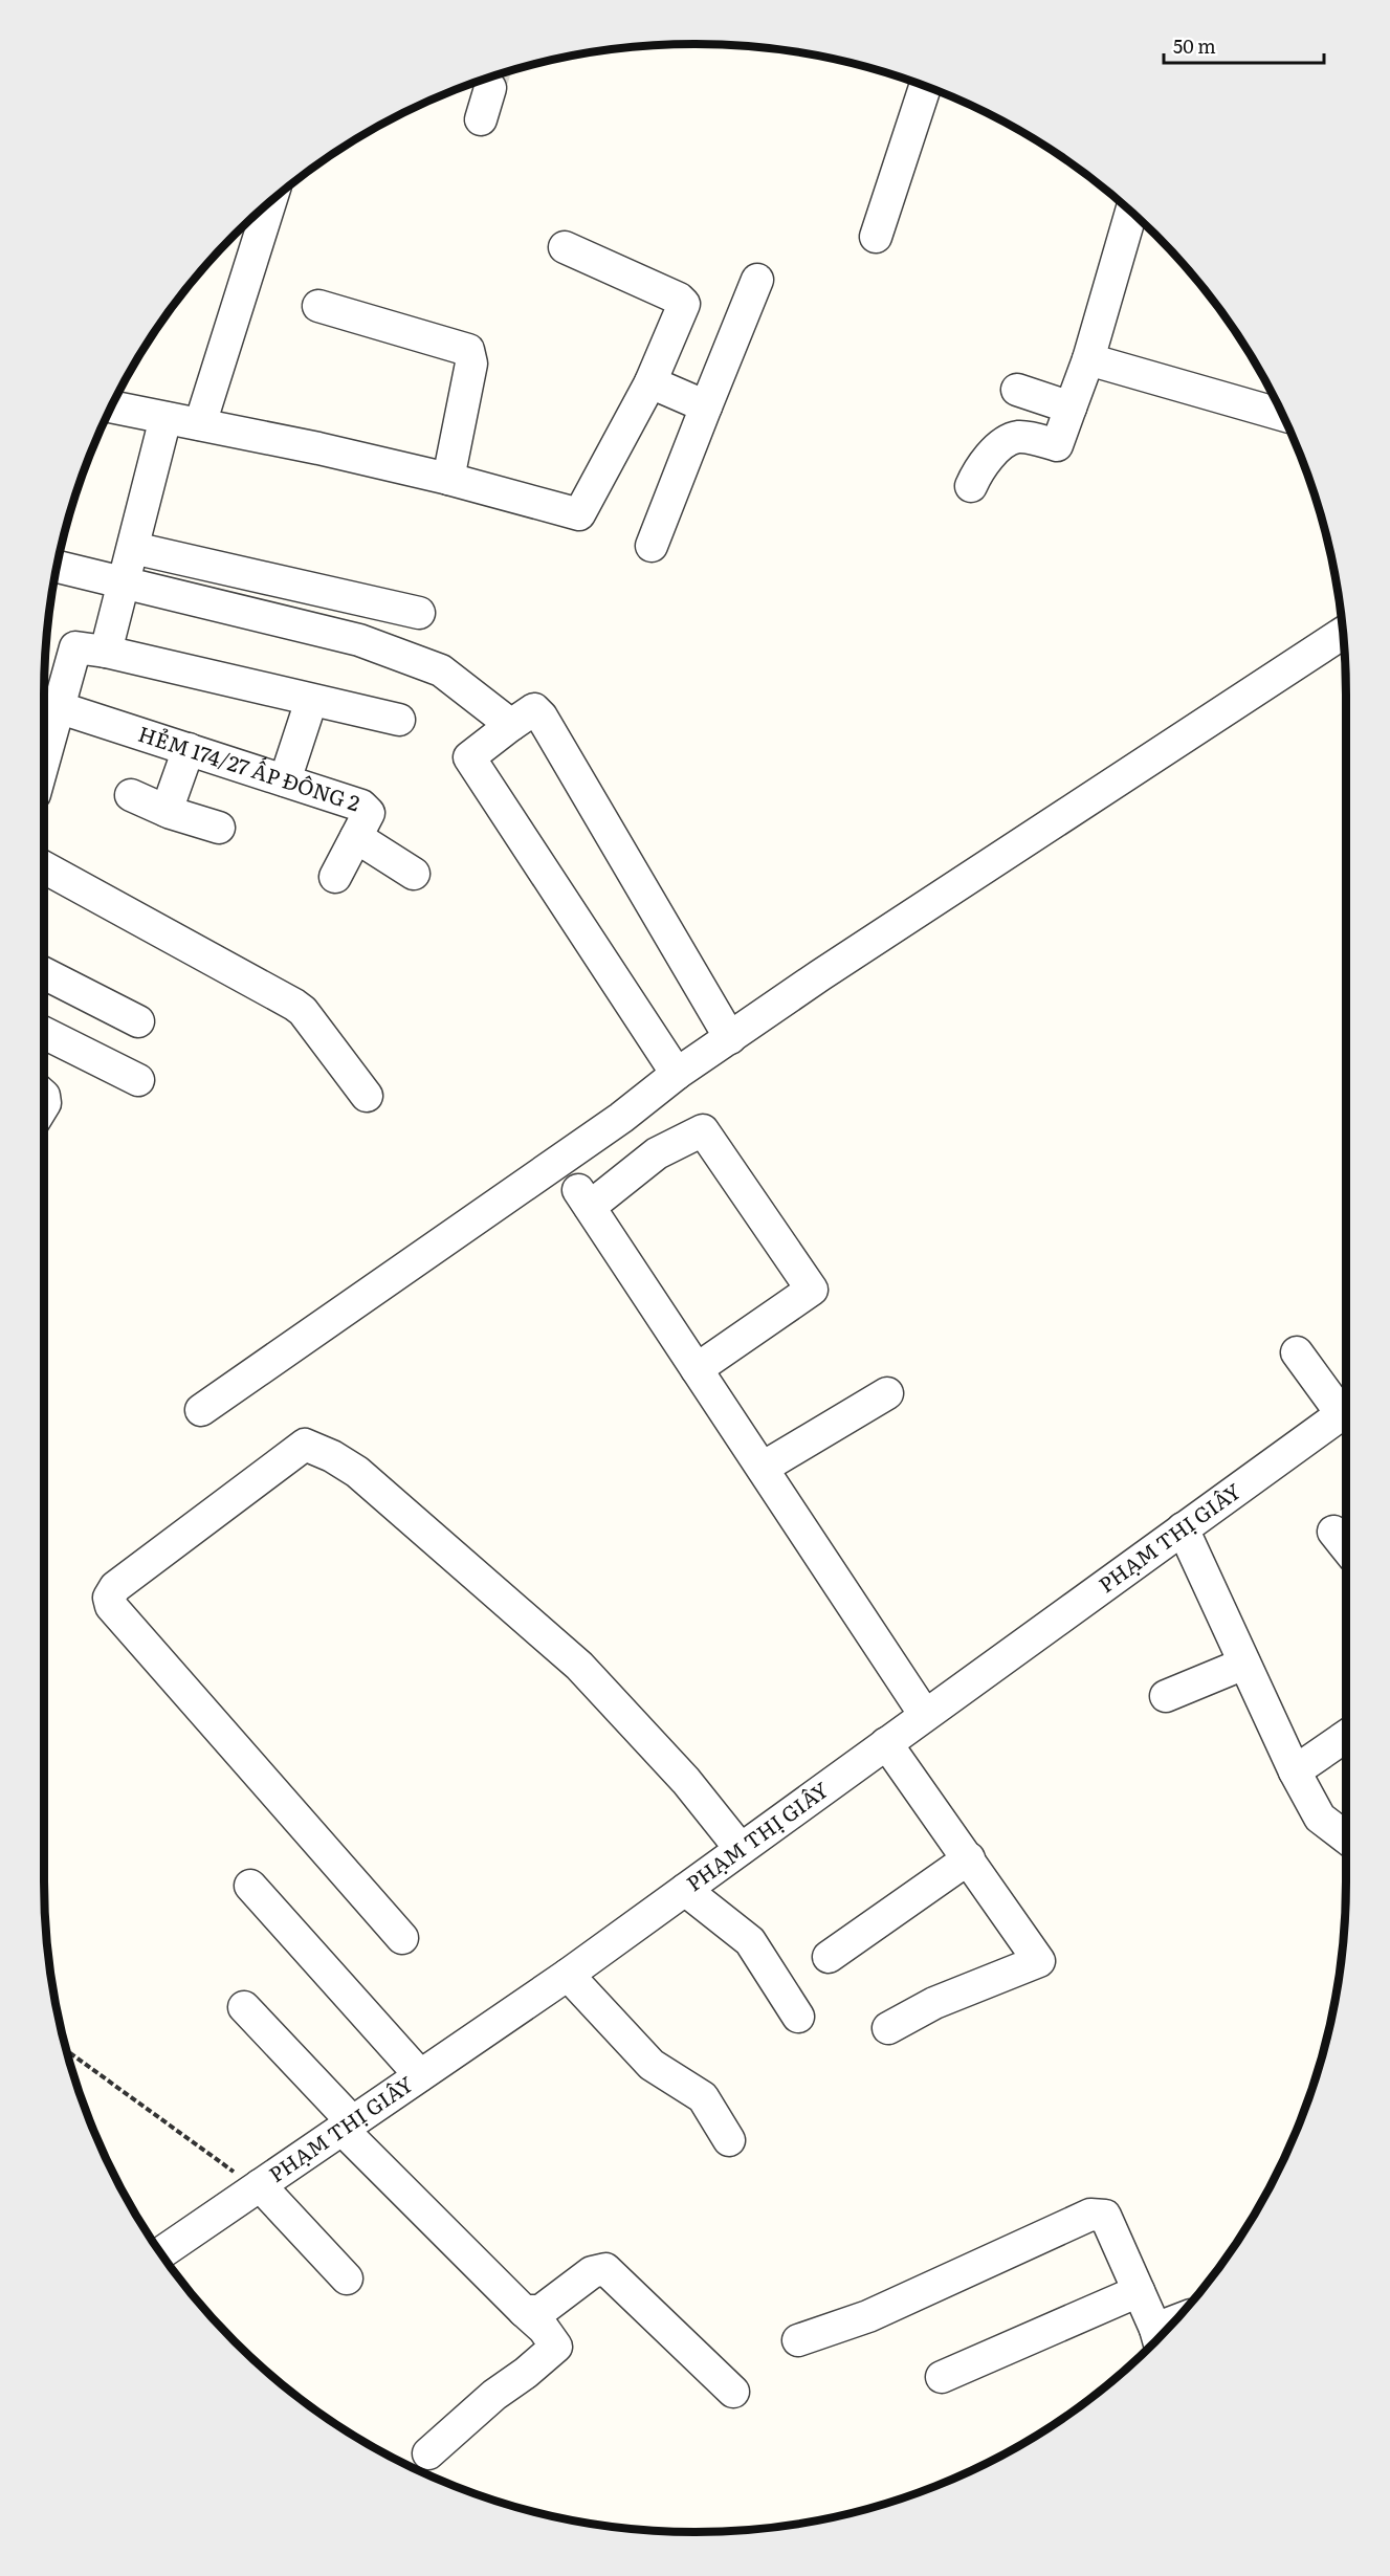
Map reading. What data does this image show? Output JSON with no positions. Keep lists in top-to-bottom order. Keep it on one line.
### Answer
{"streets":{"street":["HẺM 174/27 ẤP ĐÔNG 2","PHẠM THỊ GIÂY"]},"scale_bar":"50 m"}
